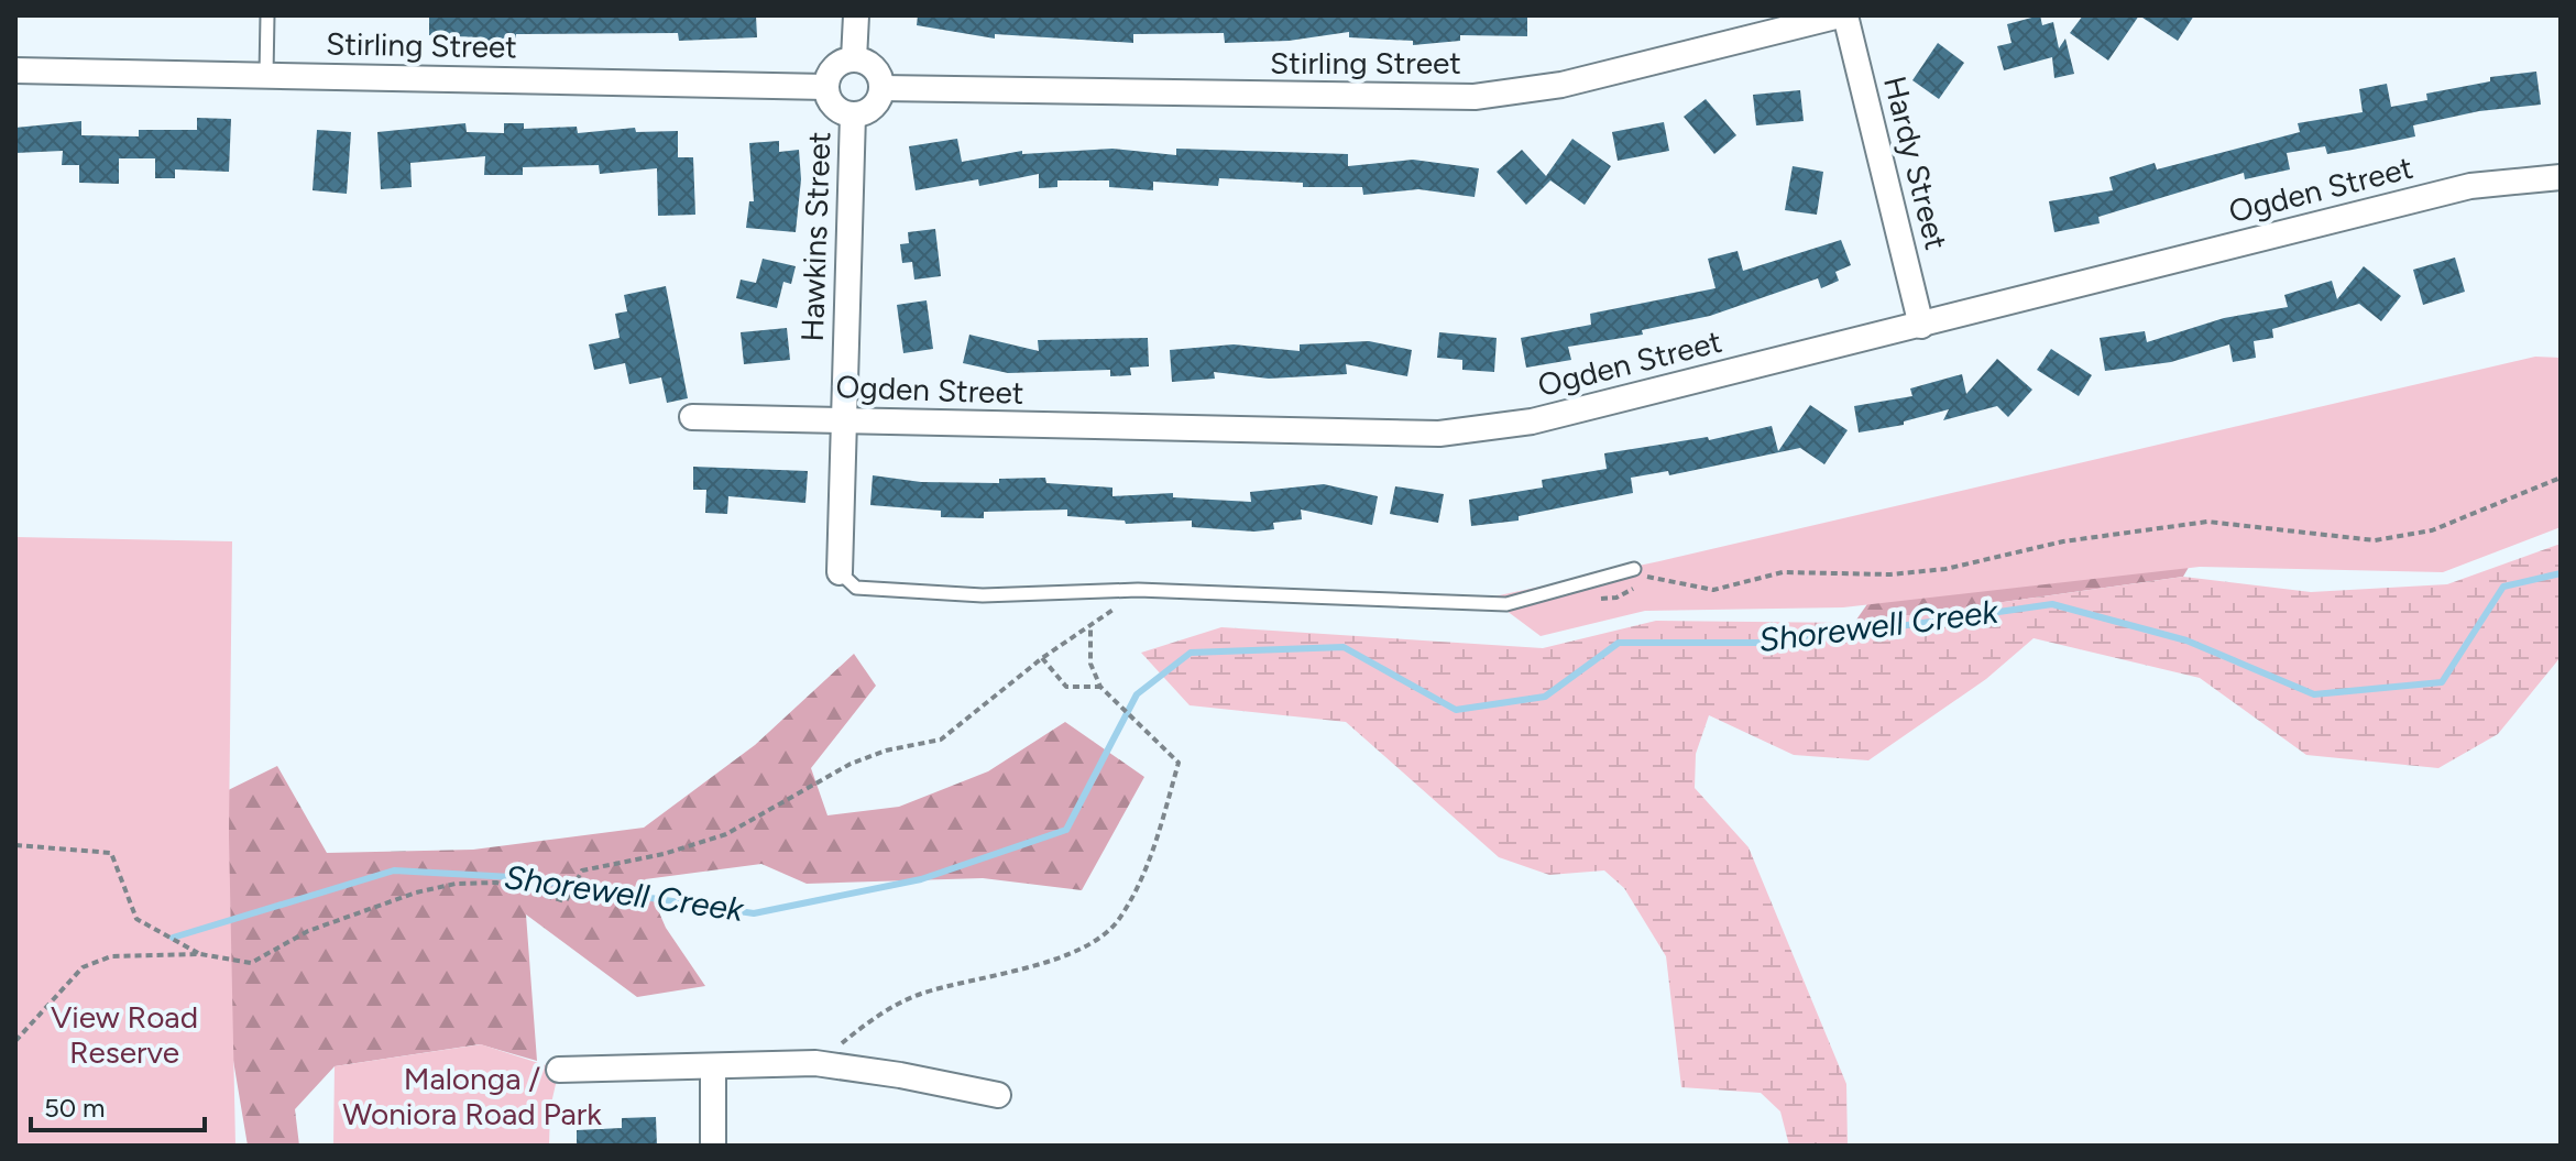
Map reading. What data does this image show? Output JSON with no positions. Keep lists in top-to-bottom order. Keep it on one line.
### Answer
{"streets":{"street":["Stirling Street","Hardy Street","Ogden Street","Hawkins Street"]},"crossings":[["Stirling Street","Hardy Street"],["Stirling Street","Hawkins Street"],["Hardy Street","Ogden Street"],["Ogden Street","Hawkins Street"]],"water":["Shorewell Creek"],"parks":["View Road Reserve","Malonga / Woniora Road Park"],"scale_bar":"50 m"}
